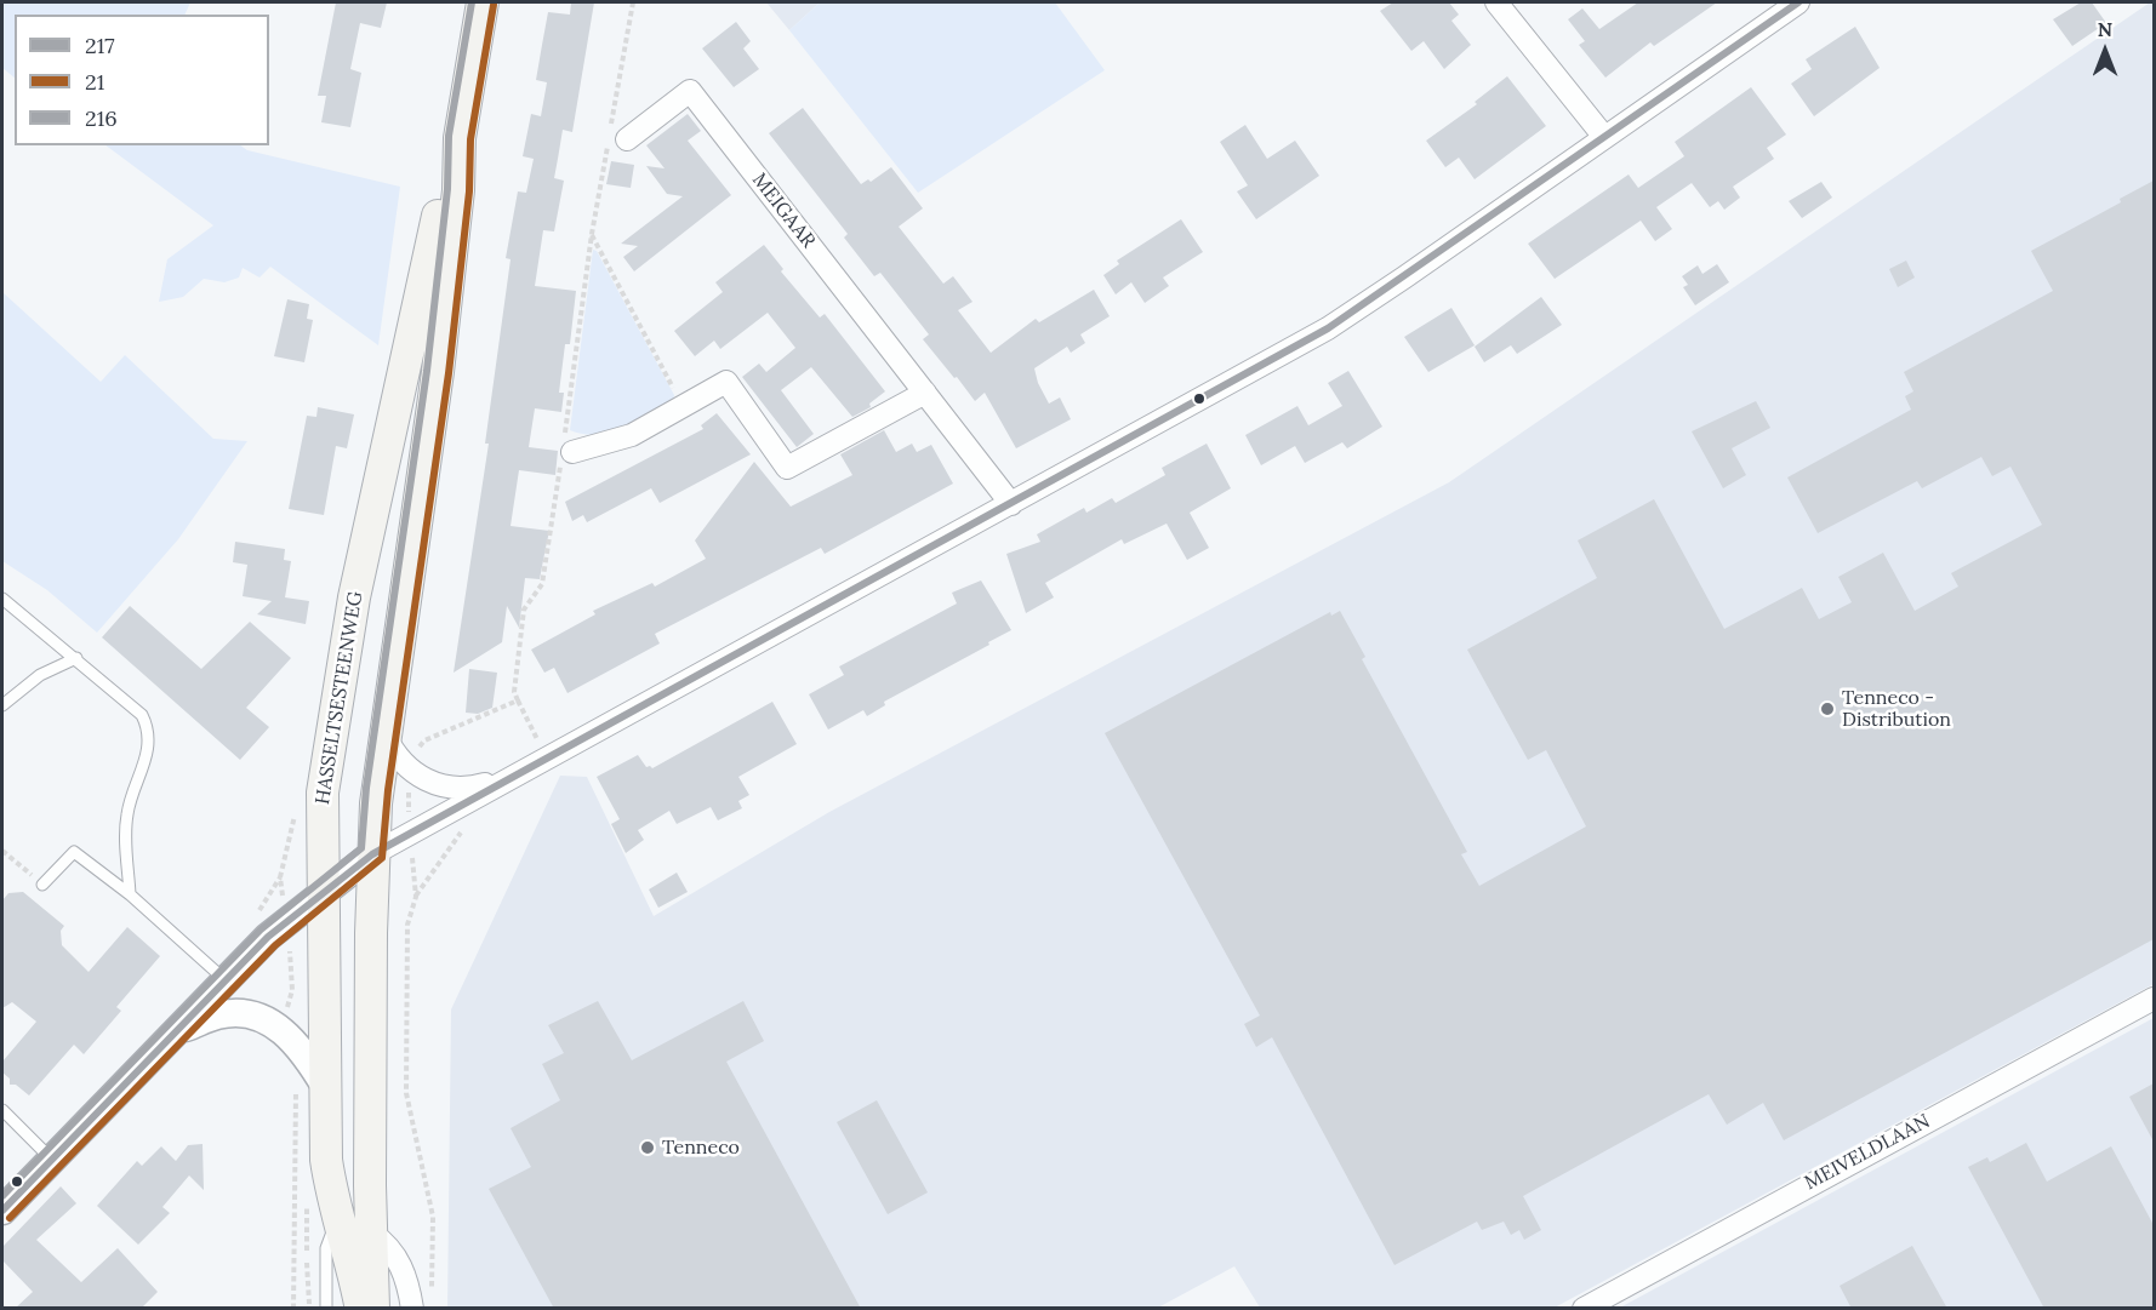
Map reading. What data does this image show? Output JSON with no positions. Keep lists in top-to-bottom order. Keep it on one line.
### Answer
{"streets":{"main road":["HASSELTSESTEENWEG"],"street":["MEIGAAR","MEIVELDLAAN"]},"places":["Tenneco - Distribution","Tenneco"],"lines":["transit line 217","transit line 216","transit line 21"],"legend":["217","21","216"],"north":"top"}
